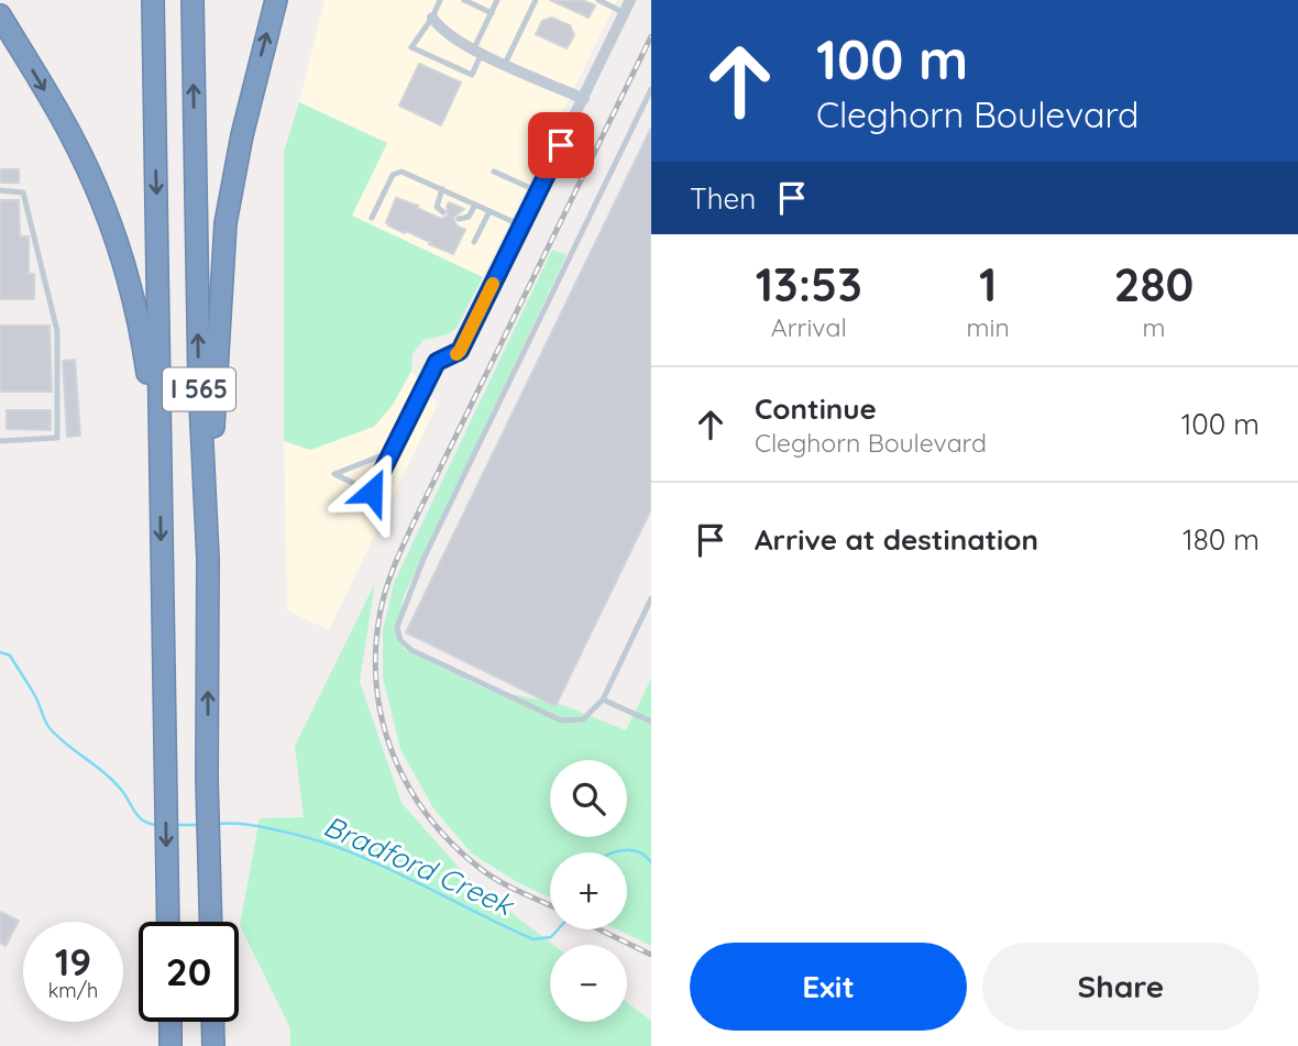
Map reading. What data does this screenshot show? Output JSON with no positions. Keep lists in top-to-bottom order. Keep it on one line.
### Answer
{"streets":{"highway":["I 565"]},"water":["Bradford Creek"],"page":{"turn":["100 m","Cleghorn Boulevard"],"then":"Then","eta":["13:53","Arrival","1","min","280","m"],"list":[{"name":"Continue","note":"Cleghorn Boulevard","value":"100 m"},{"name":"Arrive at destination","value":"180 m"}],"map_buttons":["+","−"],"speed":"19 km/h","limit":"20","buttons":["Exit","Share"]}}
